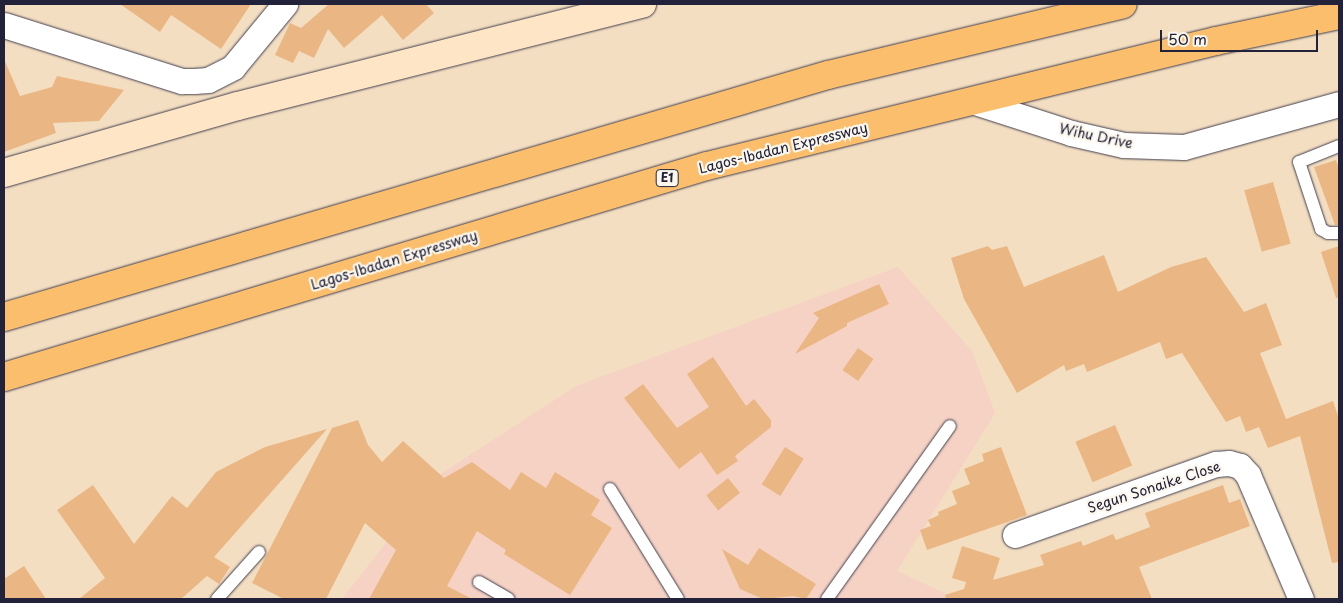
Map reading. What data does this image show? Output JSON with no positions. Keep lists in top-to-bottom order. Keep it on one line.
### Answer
{"streets":{"highway":["Lagos-Ibadan Expressway","E1"],"street":["Wihu Drive","Segun Sonaike Close"]},"crossings":[["Wihu Drive","Lagos-Ibadan Expressway"]],"scale_bar":"50 m"}
